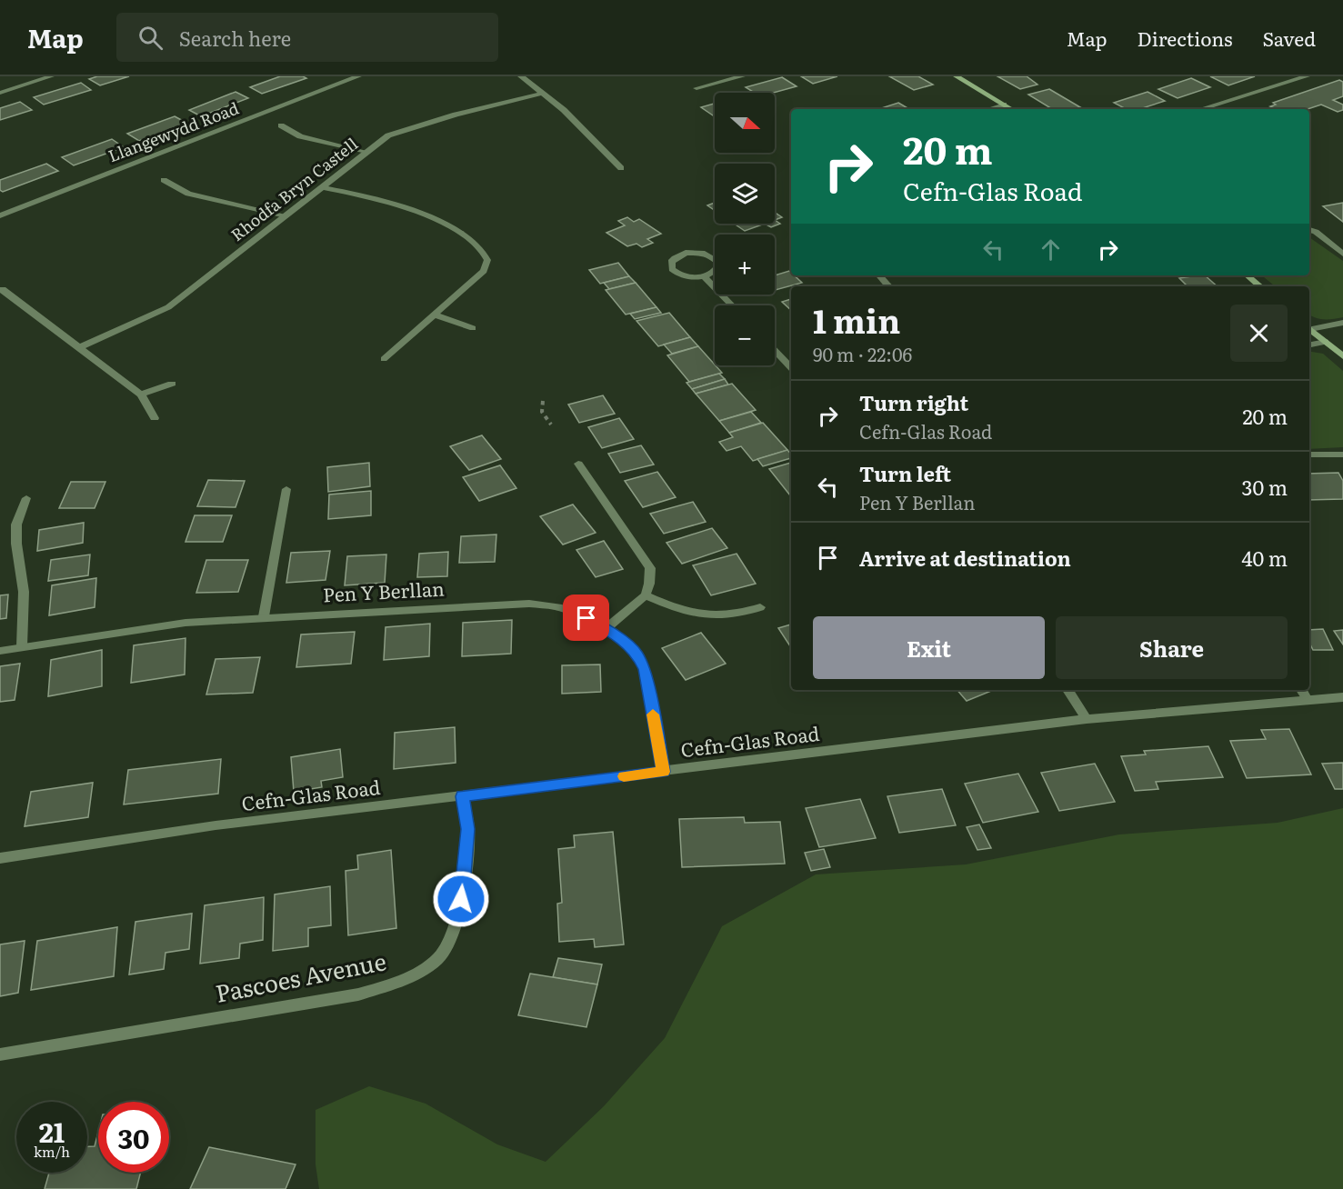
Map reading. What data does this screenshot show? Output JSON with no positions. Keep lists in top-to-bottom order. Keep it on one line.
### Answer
{"streets":{"street":["Llangewydd Road","Rhodfa Bryn Castell","Pen Y Berllan","Cefn-Glas Road","Pascoes Avenue"]},"crossings":[["Pen Y Berllan","Cefn-Glas Road"],["Cefn-Glas Road","Pascoes Avenue"]],"north":"right","page":{"header":"Map","search":"Search here","nav":["Map","Directions","Saved"],"map_buttons":["+","−"],"turn":["20 m","Cefn-Glas Road"],"heading":["1 min","90 m · 22:06"],"list":[{"name":"Turn right","note":"Cefn-Glas Road","value":"20 m"},{"name":"Turn left","note":"Pen Y Berllan","value":"30 m"},{"name":"Arrive at destination","value":"40 m"}],"buttons":["Exit","Share"],"speed":"21 km/h","limit":"30"}}
